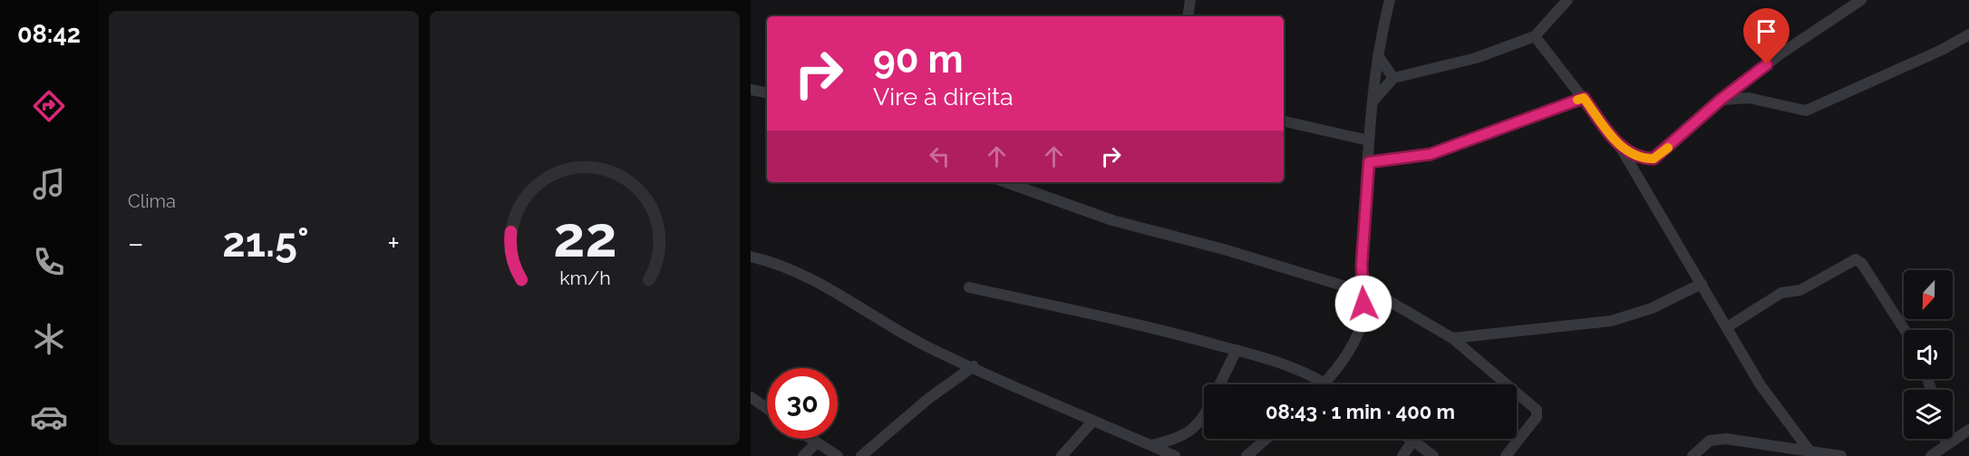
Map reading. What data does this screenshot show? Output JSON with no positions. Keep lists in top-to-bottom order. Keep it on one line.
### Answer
{"north":"bottom","page":{"tabs":"08:42","tile":"Clima","turn":["90 m","Vire à direita"],"heat":["−","21.5°","+"],"limit":"30","trip":"08:43 · 1 min · 400 m","gauge":["22","km/h"]}}
